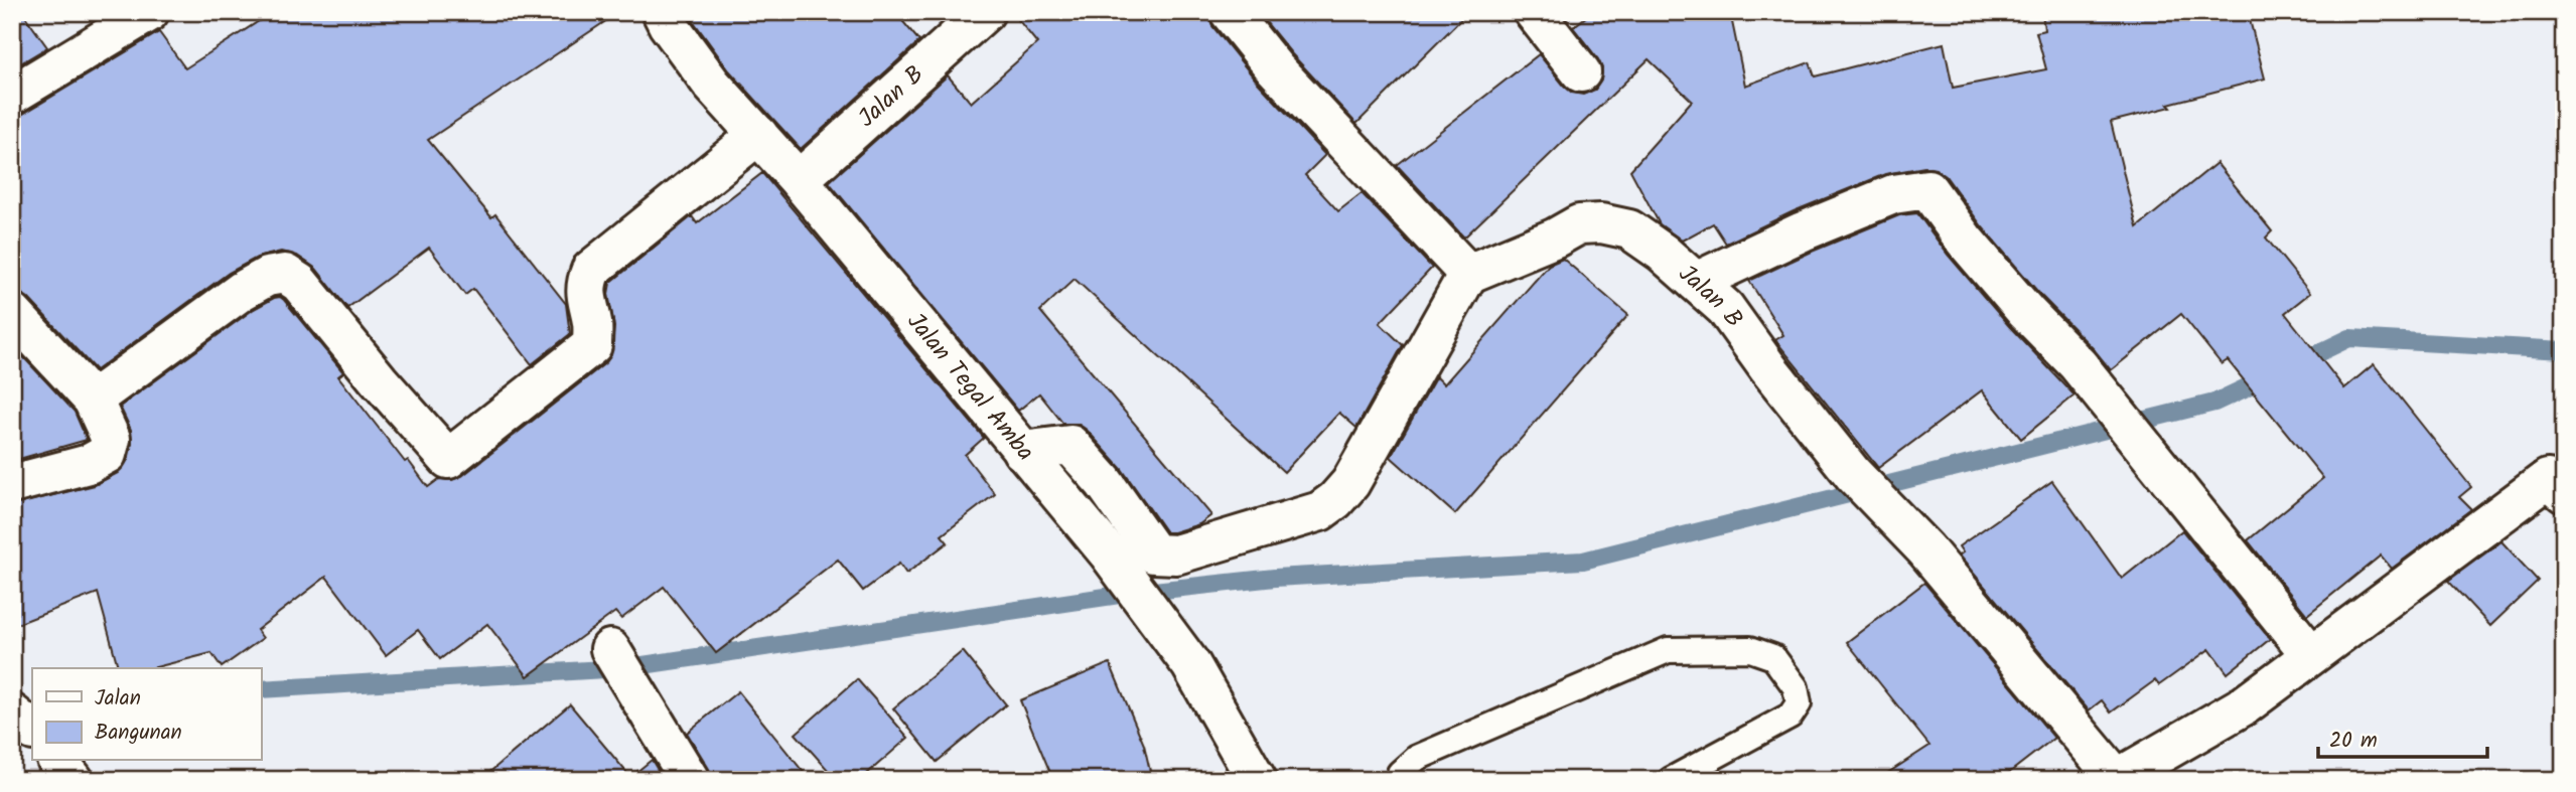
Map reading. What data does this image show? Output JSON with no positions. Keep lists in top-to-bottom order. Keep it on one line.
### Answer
{"streets":{"street":["Jalan B","Jalan Tegal Amba"]},"crossings":[["Jalan B","Jalan Tegal Amba"]],"legend":["Jalan","Bangunan"],"scale_bar":"20 m"}
